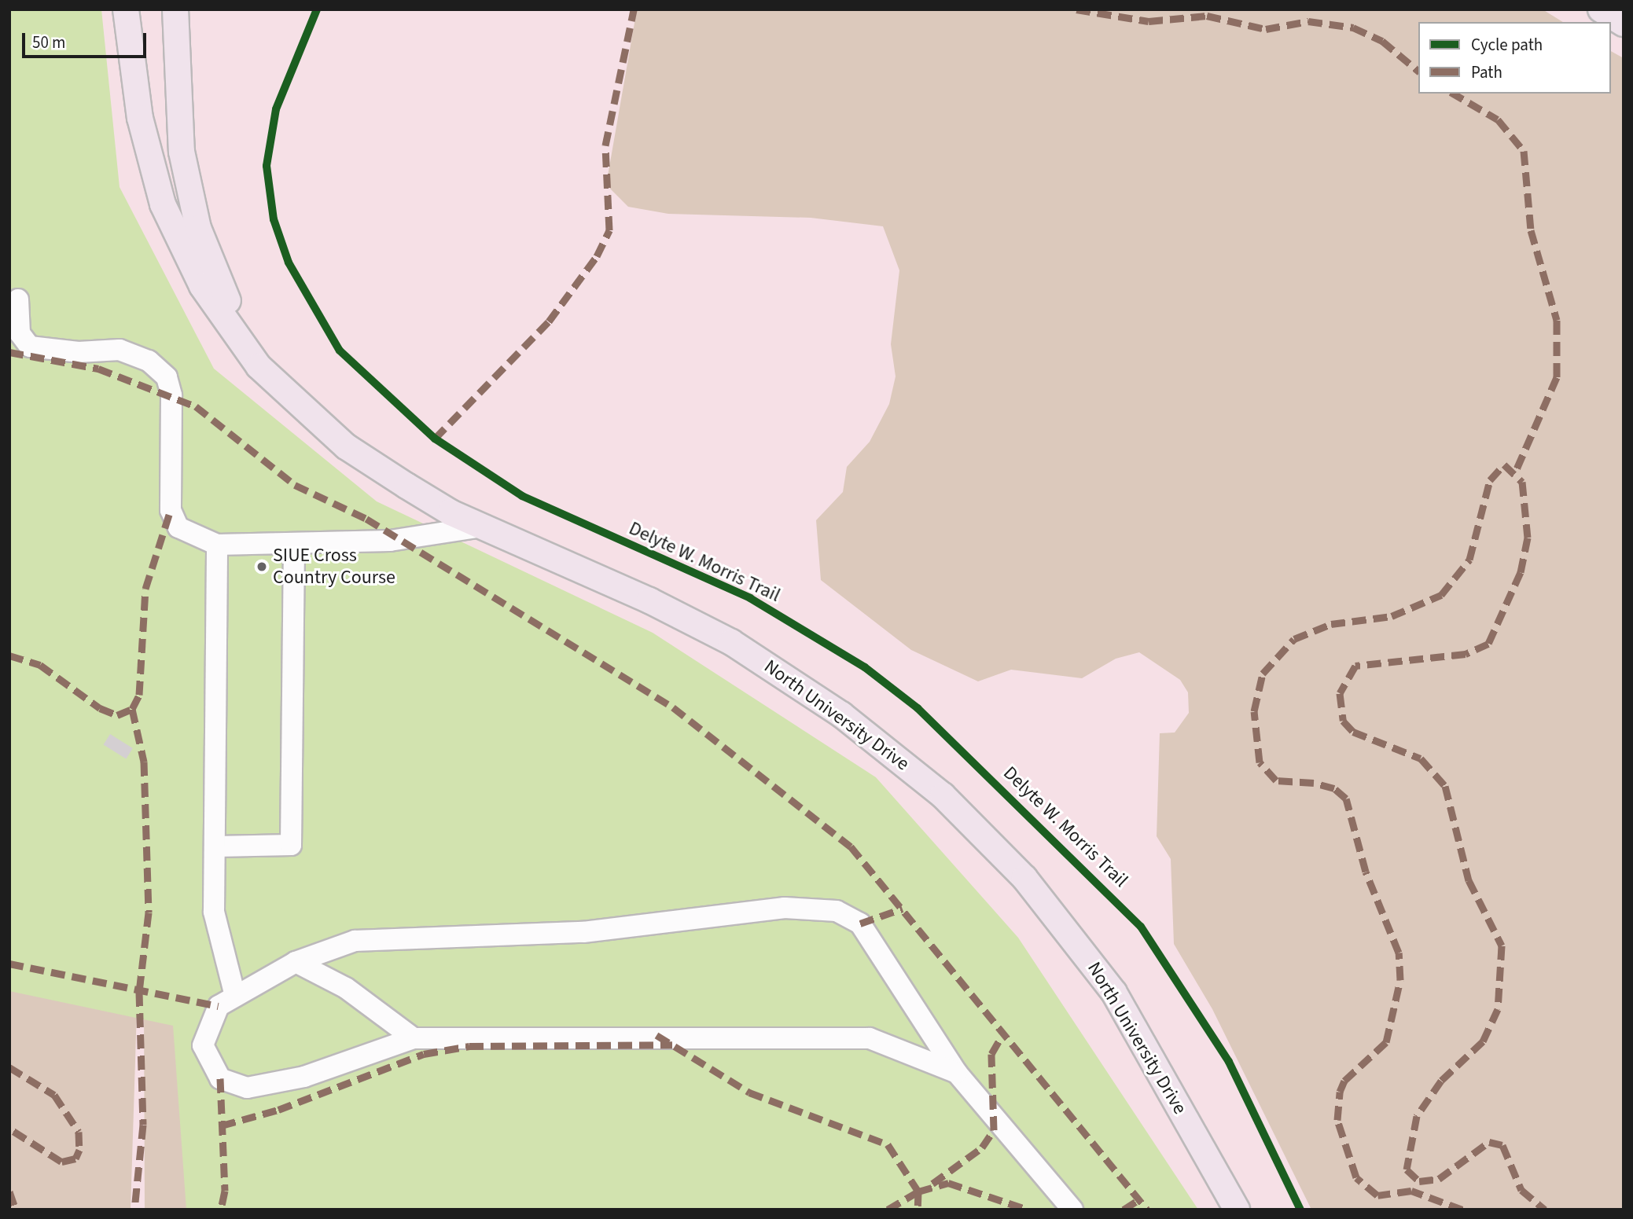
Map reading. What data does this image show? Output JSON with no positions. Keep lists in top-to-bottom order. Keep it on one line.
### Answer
{"streets":{"main road":["North University Drive"],"cycle path":["Delyte W. Morris Trail"]},"places":["SIUE Cross Country Course"],"legend":["Cycle path","Path"],"scale_bar":"50 m"}
